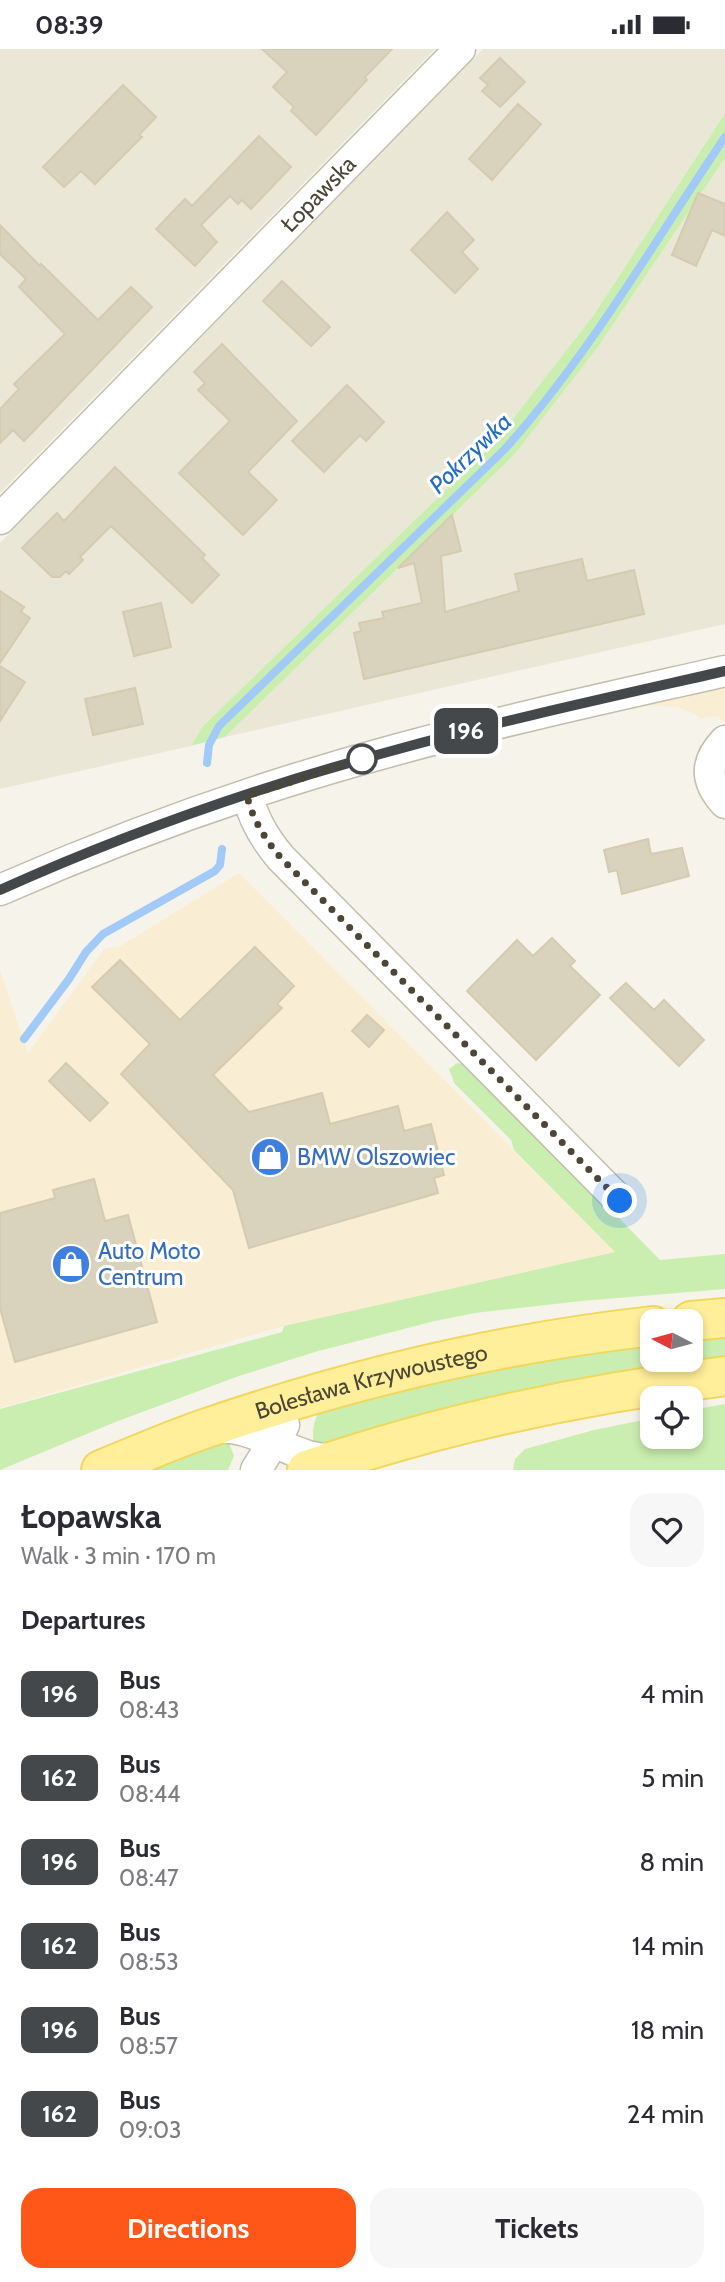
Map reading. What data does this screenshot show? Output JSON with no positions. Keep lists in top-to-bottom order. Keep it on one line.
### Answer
{"streets":{"main road":["Bolesława Krzywoustego"],"street":["Łopawska"]},"water":["Pokrzywka"],"places":{"shop":["BMW Olszowiec","Auto Moto Centrum"]},"lines":["bus line 196"],"north":"left","page":{"status":"08:39","on_map":"196","heading":[["Łopawska","Walk · 3 min · 170 m"],"Departures"],"list":[{"mark":"196","name":"Bus","note":"08:43","value":"4 min"},{"mark":"162","name":"Bus","note":"08:44","value":"5 min"},{"mark":"196","name":"Bus","note":"08:47","value":"8 min"},{"mark":"162","name":"Bus","note":"08:53","value":"14 min"},{"mark":"196","name":"Bus","note":"08:57","value":"18 min"},{"mark":"162","name":"Bus","note":"09:03","value":"24 min"}],"buttons":["Directions","Tickets"]}}
